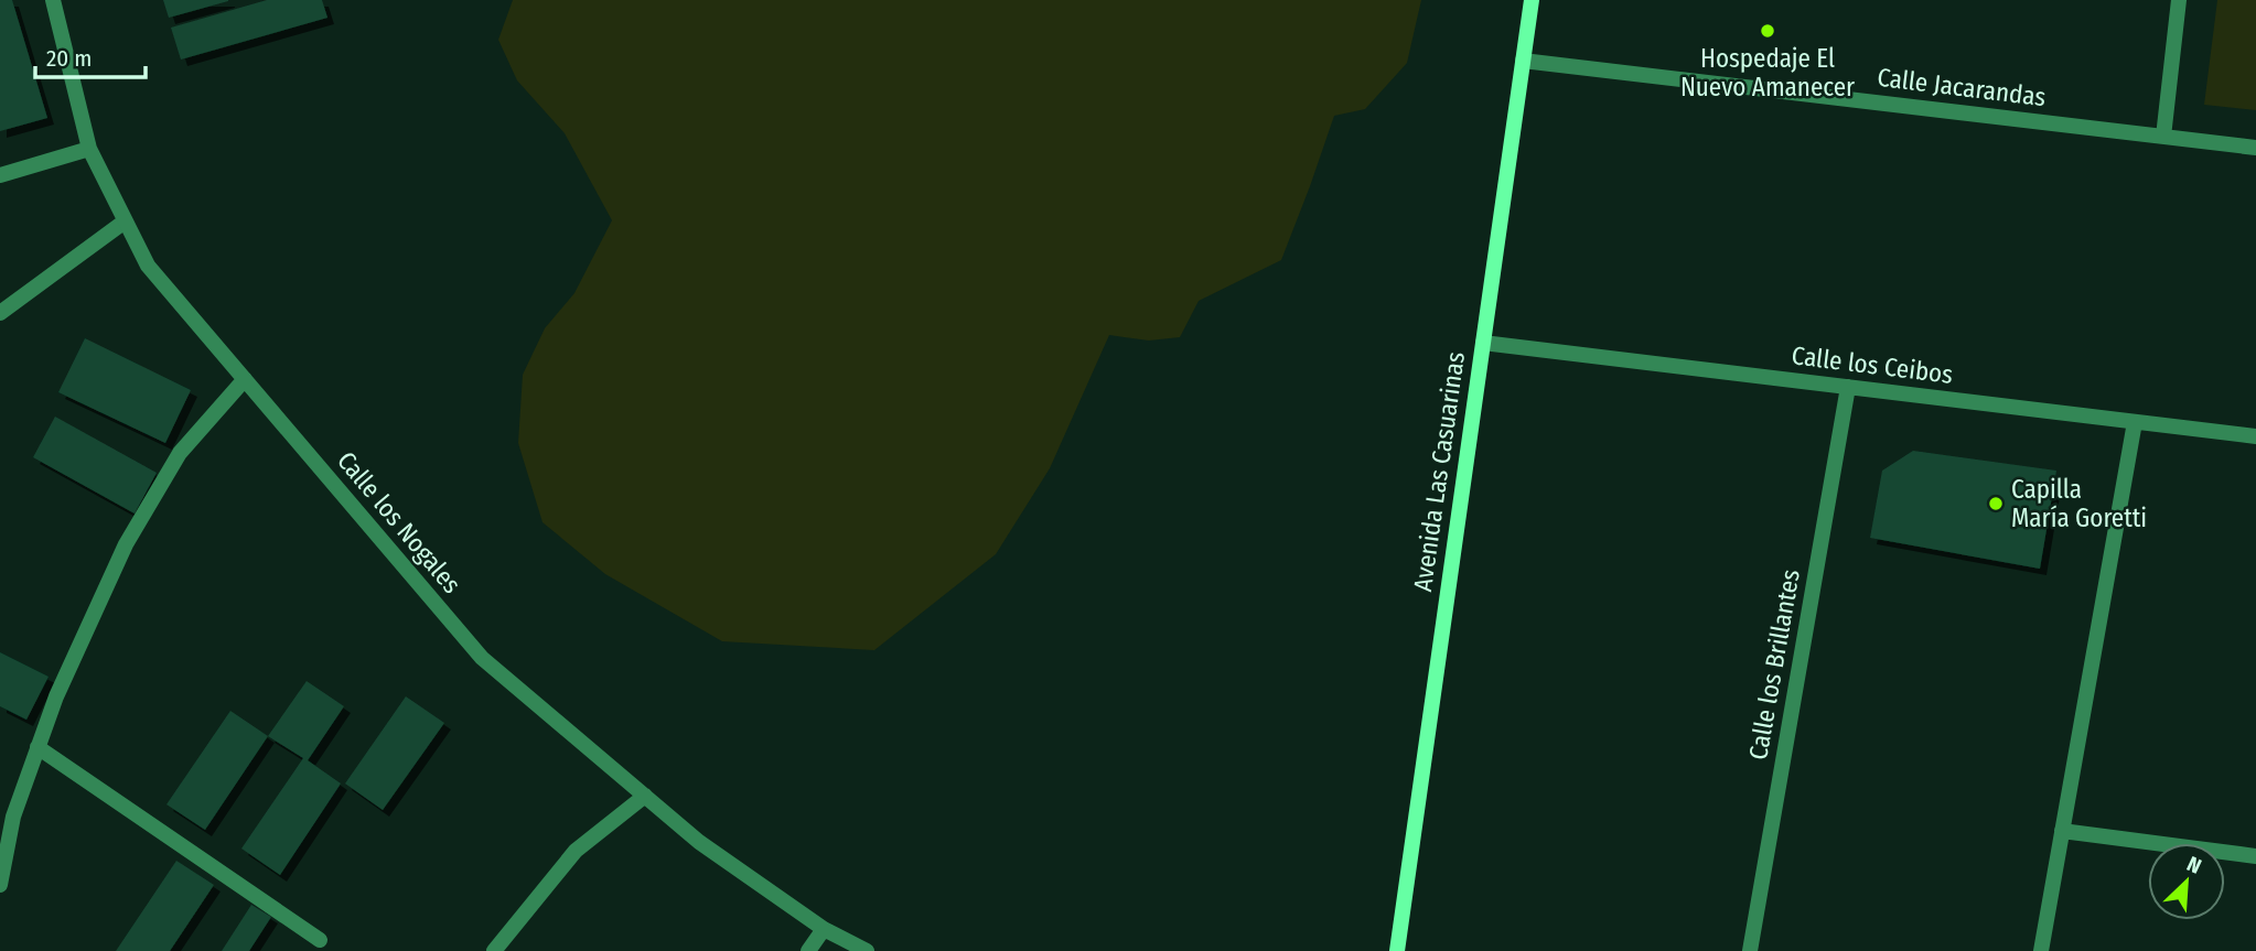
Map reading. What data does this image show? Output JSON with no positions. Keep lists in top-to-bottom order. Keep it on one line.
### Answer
{"streets":{"street":["Calle Jacarandas","Calle los Ceibos","Avenida Las Casuarinas","Calle los Nogales","Calle los Brillantes"]},"crossings":[["Calle Jacarandas","Avenida Las Casuarinas"],["Calle los Ceibos","Avenida Las Casuarinas"],["Calle los Ceibos","Calle los Brillantes"]],"places":["Hospedaje El Nuevo Amanecer","Capilla María Goretti"],"scale_bar":"20 m","north":"top right"}
